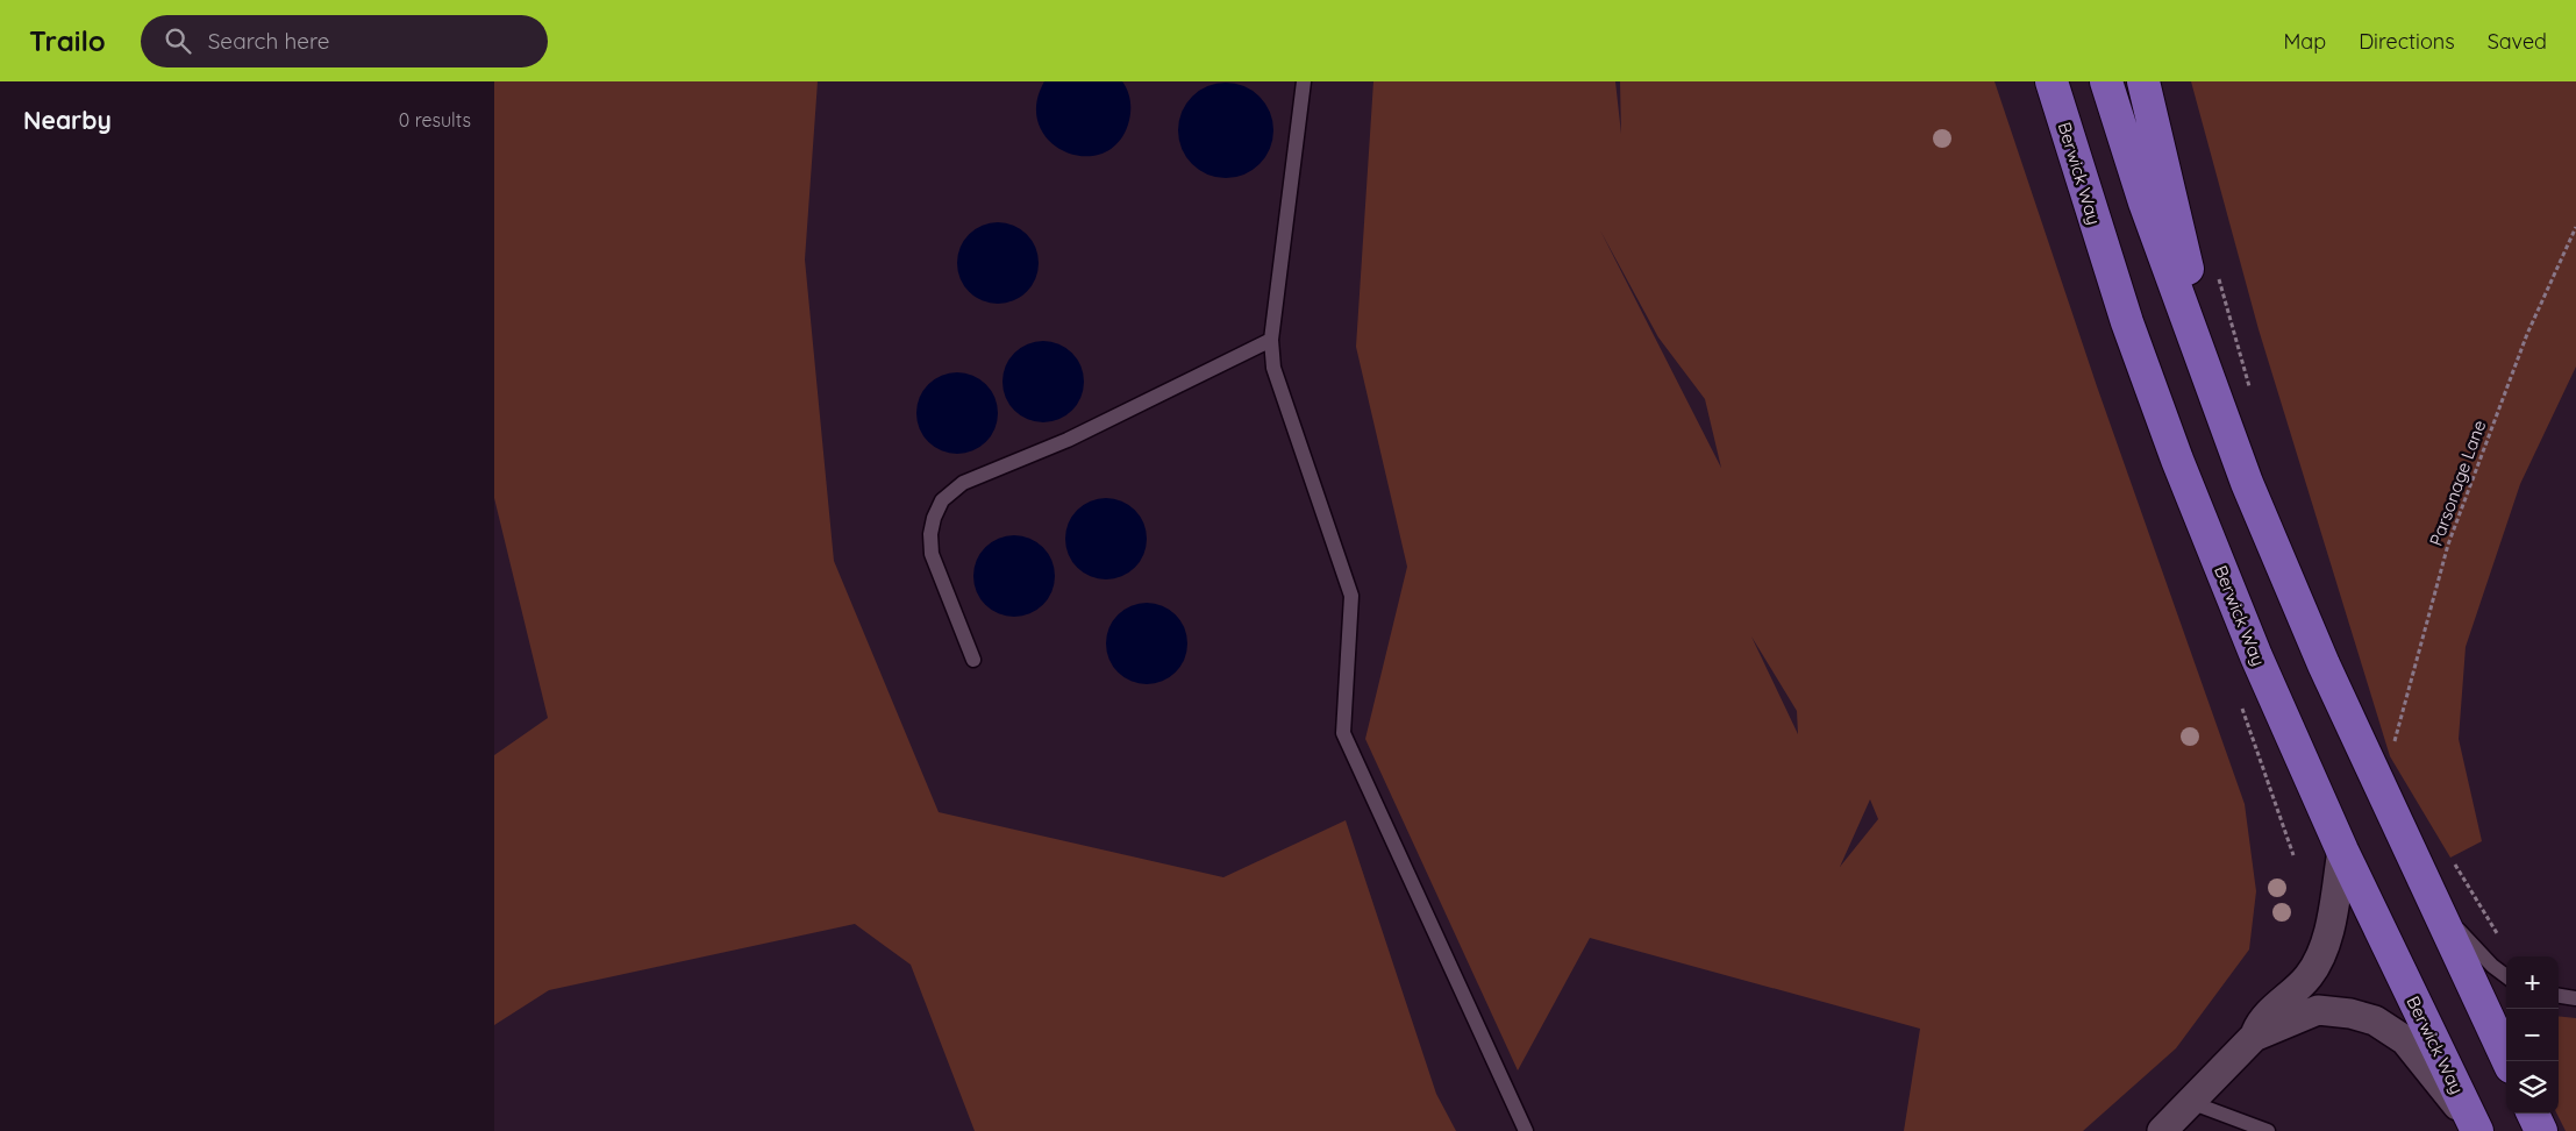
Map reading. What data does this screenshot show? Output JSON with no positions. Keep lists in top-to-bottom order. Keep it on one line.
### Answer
{"streets":{"main road":["Berwick Way"],"path":["Parsonage Lane"]},"page":{"header":"Trailo","search":"Search here","nav":["Map","Directions","Saved"],"heading":["Nearby","0 results"],"map_buttons":["+","−"]}}
